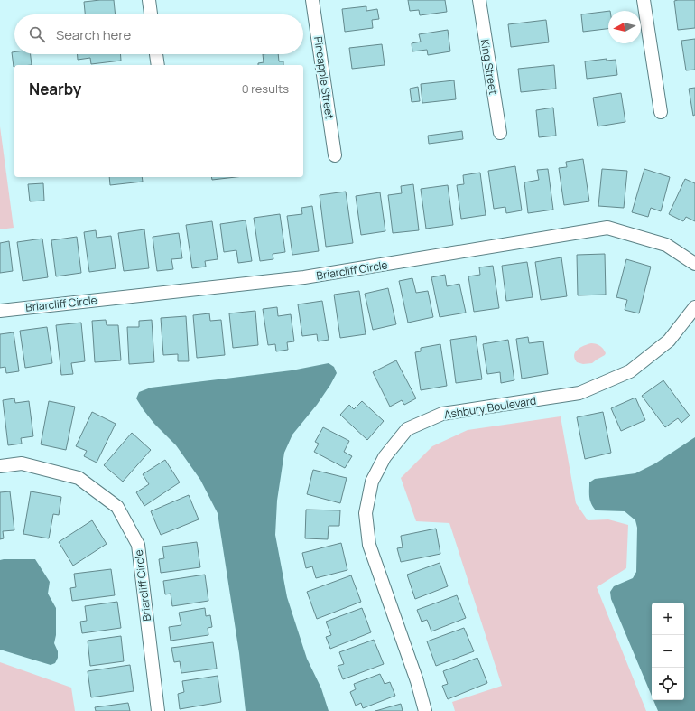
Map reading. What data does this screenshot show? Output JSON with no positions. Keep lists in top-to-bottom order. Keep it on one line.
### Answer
{"streets":{"street":["King Street","Pineapple Street","Briarcliff Circle","Ashbury Boulevard"]},"north":"left","page":{"search":"Search here","heading":["Nearby","0 results"],"map_buttons":["+","−"]}}
